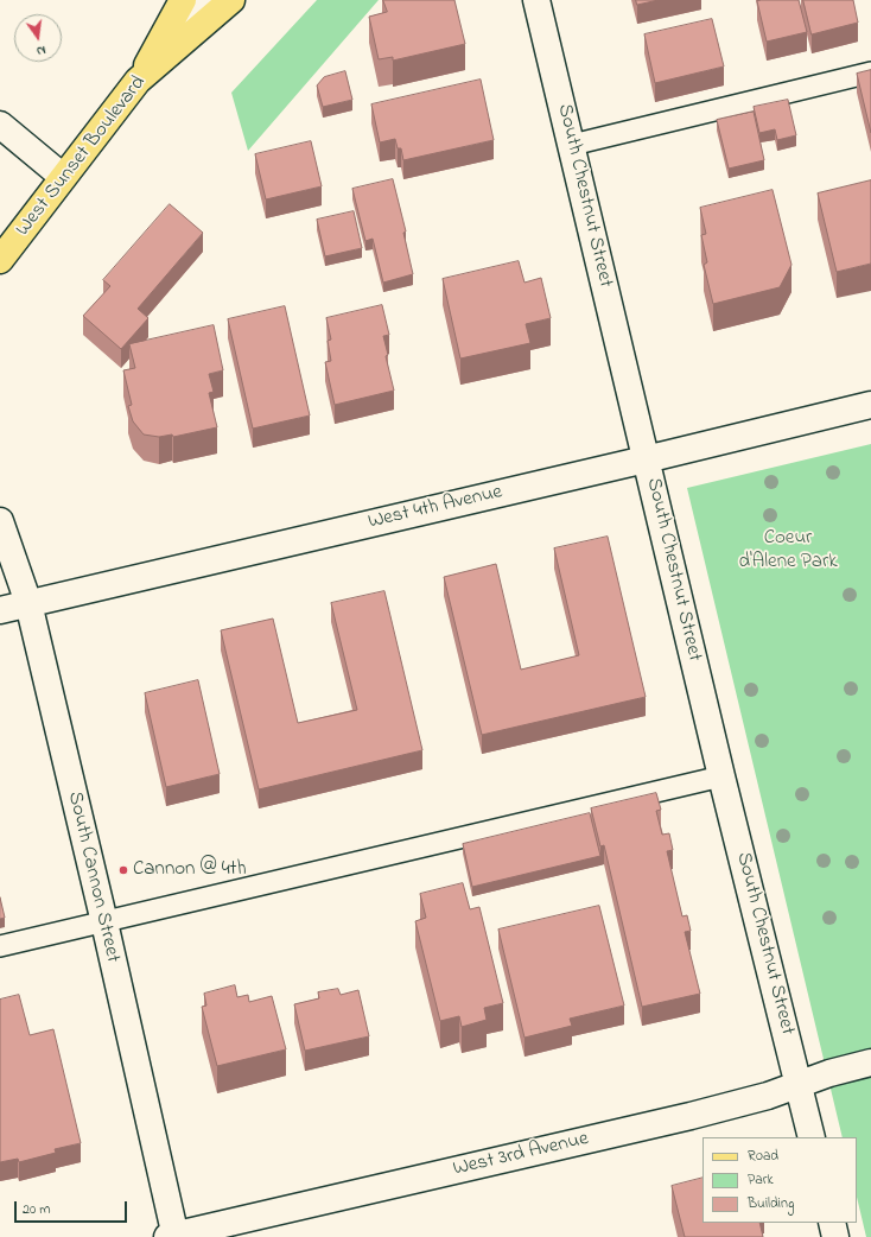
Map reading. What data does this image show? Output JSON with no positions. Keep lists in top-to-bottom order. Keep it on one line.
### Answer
{"streets":{"main road":["West Sunset Boulevard"],"street":["South Chestnut Street","West 4th Avenue","South Cannon Street","West 3rd Avenue"]},"crossings":[["South Chestnut Street","West 4th Avenue"],["South Chestnut Street","West 3rd Avenue"],["West 4th Avenue","South Cannon Street"],["South Cannon Street","West 3rd Avenue"]],"parks":["Coeur d'Alene Park"],"places":["Cannon @ 4th"],"legend":["Road","Park","Building"],"scale_bar":"20 m","north":"bottom"}
